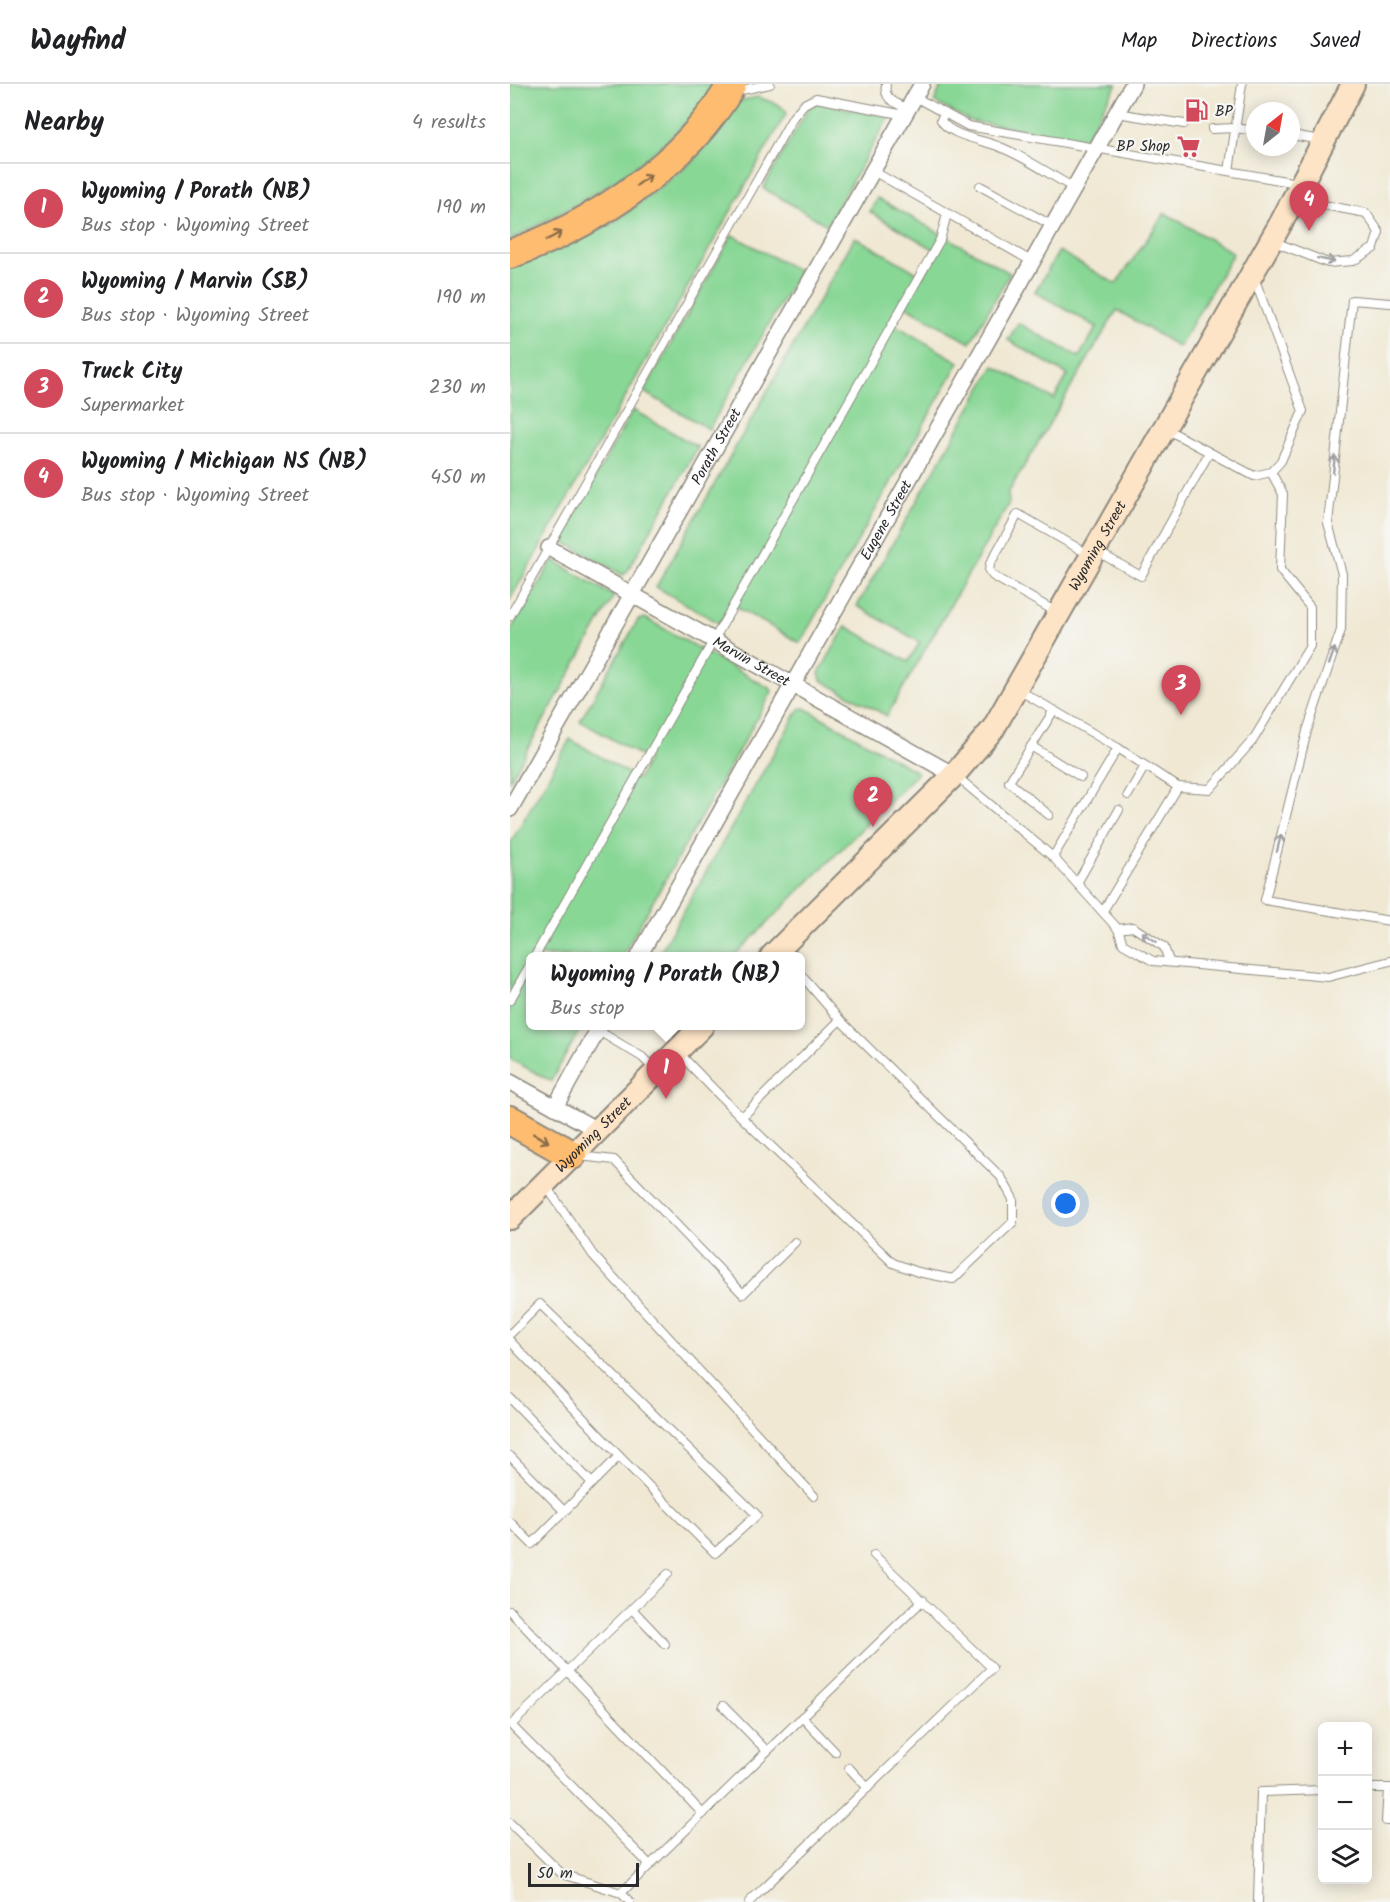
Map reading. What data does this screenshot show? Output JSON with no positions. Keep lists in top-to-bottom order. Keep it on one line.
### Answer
{"streets":{"main road":["Wyoming Street"],"street":["Porath Street","Eugene Street","Marvin Street"]},"crossings":[["Porath Street","Marvin Street"],["Eugene Street","Marvin Street"],["Wyoming Street","Marvin Street"]],"places":{"fuel station":["BP"],"supermarket":["BP Shop"]},"scale_bar":"50 m","north":"top right","page":{"header":"Wayfind","nav":["Map","Directions","Saved"],"heading":["Nearby","4 results"],"list":[{"mark":"1","name":"Wyoming / Porath (NB)","note":"Bus stop · Wyoming Street","value":"190 m"},{"mark":"2","name":"Wyoming / Marvin (SB)","note":"Bus stop · Wyoming Street","value":"190 m"},{"mark":"3","name":"Truck City","note":"Supermarket","value":"230 m"},{"mark":"4","name":"Wyoming / Michigan NS (NB)","note":"Bus stop · Wyoming Street","value":"450 m"}],"pins":["4","3","2","1"],"popup":["Wyoming / Porath (NB)","Bus stop"],"map_buttons":["+","−"],"scale":"50 m"}}
